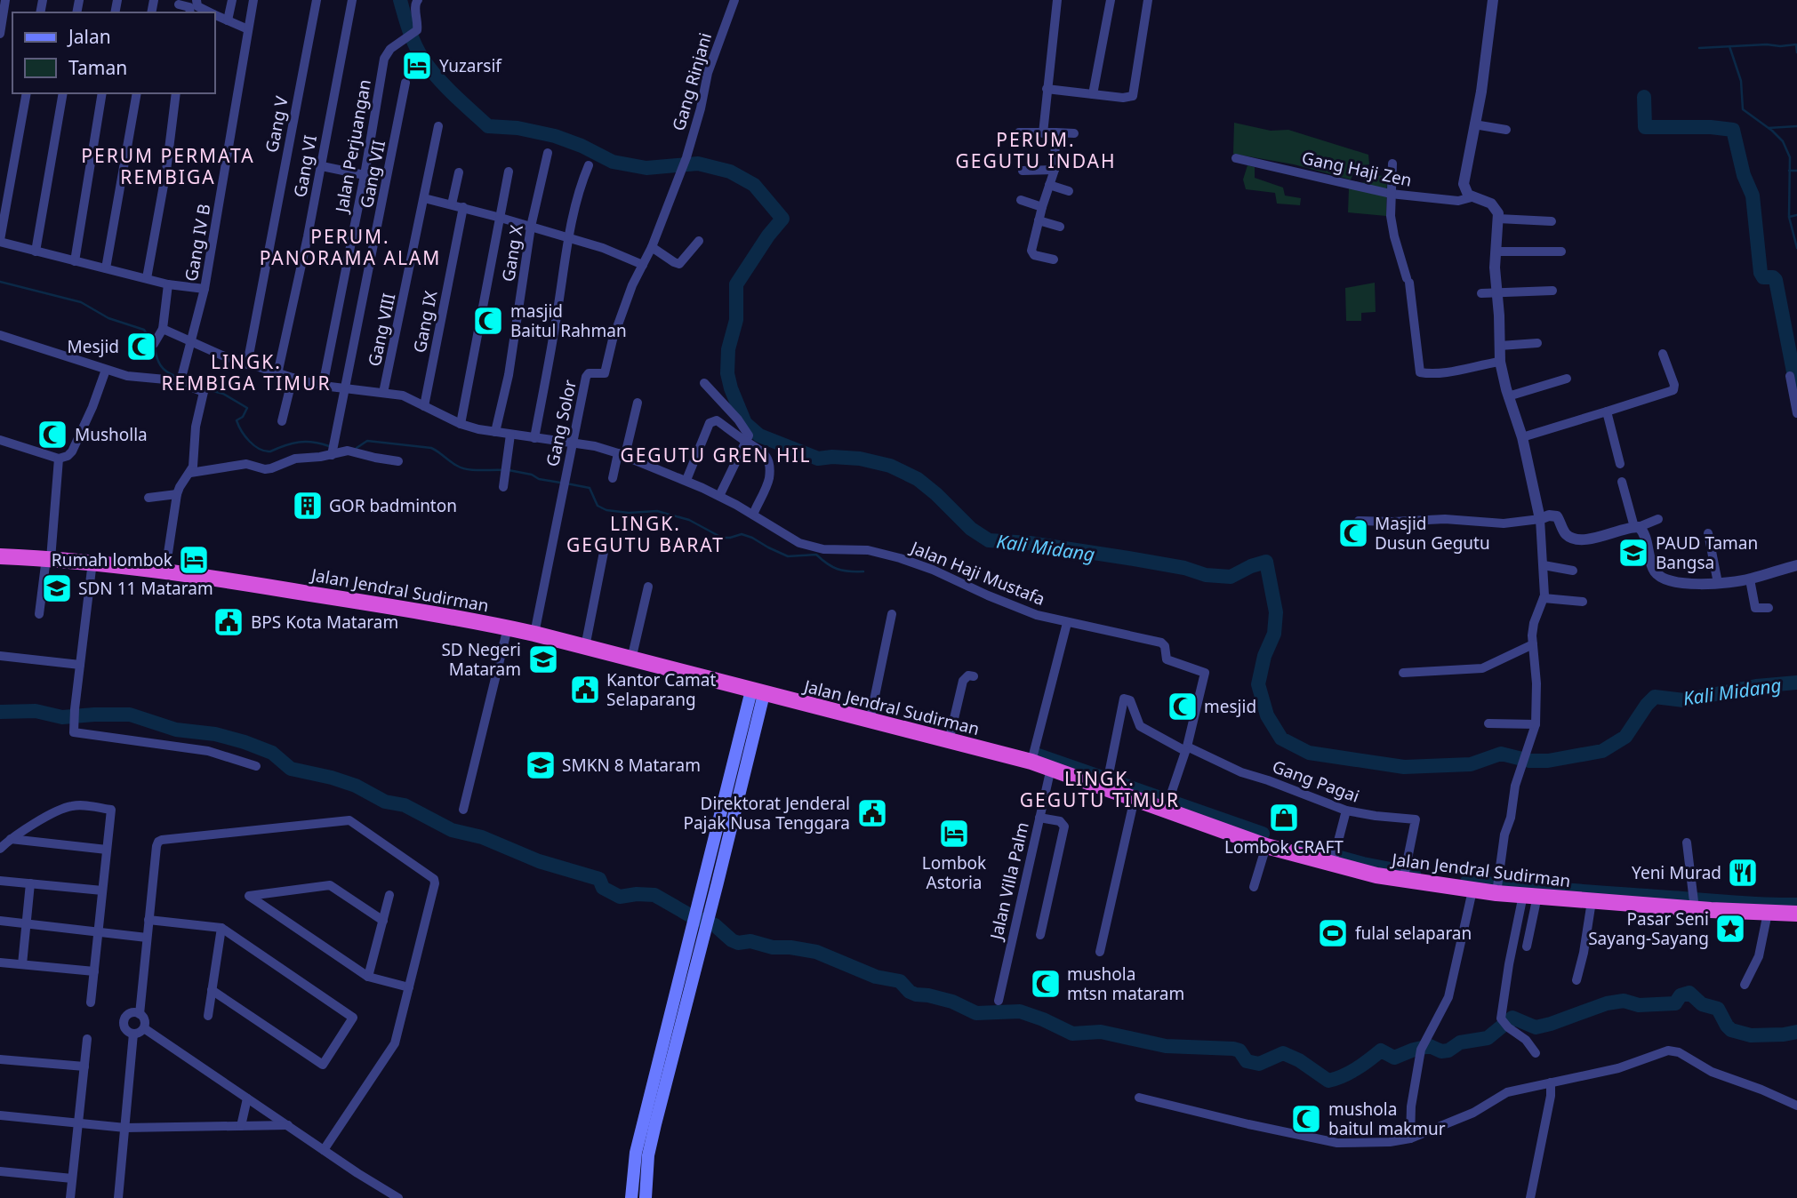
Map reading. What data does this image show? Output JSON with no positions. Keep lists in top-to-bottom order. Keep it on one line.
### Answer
{"streets":{"highway":["Jalan Jendral Sudirman"],"street":["Gang Rinjani","Gang V","Jalan Perjuangan","Gang VI","Gang Haji Zen","Gang VII","Gang IV B","Gang X","Gang IX","Gang VIII","Gang Solor","Jalan Haji Mustafa","Gang Pagai","Jalan Villa Palm"]},"crossings":[["Gang Rinjani","Gang Solor"],["Gang V","Jalan Haji Mustafa"],["Jalan Perjuangan","Jalan Haji Mustafa"],["Gang VI","Jalan Haji Mustafa"],["Gang VII","Jalan Haji Mustafa"],["Gang IV B","Jalan Haji Mustafa"],["Gang X","Jalan Haji Mustafa"],["Gang IX","Jalan Haji Mustafa"],["Gang VIII","Jalan Haji Mustafa"],["Gang Solor","Jalan Haji Mustafa"],["Gang Solor","Jalan Jendral Sudirman"],["Jalan Haji Mustafa","Gang Pagai"],["Jalan Jendral Sudirman","Gang Pagai"],["Jalan Jendral Sudirman","Jalan Villa Palm"]],"districts":["PERUM. GEGUTU INDAH","PERUM PERMATA REMBIGA","PERUM. PANORAMA ALAM","LINGK. REMBIGA TIMUR","GEGUTU GREN HIL","LINGK. GEGUTU BARAT","LINGK. GEGUTU TIMUR"],"water":["Kali Midang"],"places":{"hotel":["Yuzarsif","Rumah lombok","Lombok Astoria"],"mosque":["masjid Baitul Rahman","Mesjid","Musholla","Masjid Dusun Gegutu","mesjid","mushola mtsn mataram","mushola baitul makmur"],"building":["GOR badminton"],"school or university":["PAUD Taman Bangsa","SDN 11 Mataram","SD Negeri Mataram","SMKN 8 Mataram"],"public building":["BPS Kota Mataram","Kantor Camat Selaparang","Direktorat Jenderal Pajak Nusa Tenggara"],"shop":["Lombok CRAFT"],"restaurant":["Yeni Murad"],"place":["Pasar Seni Sayang-Sayang"],"sports":["fulal selaparan"]},"legend":["Jalan","Taman"]}
